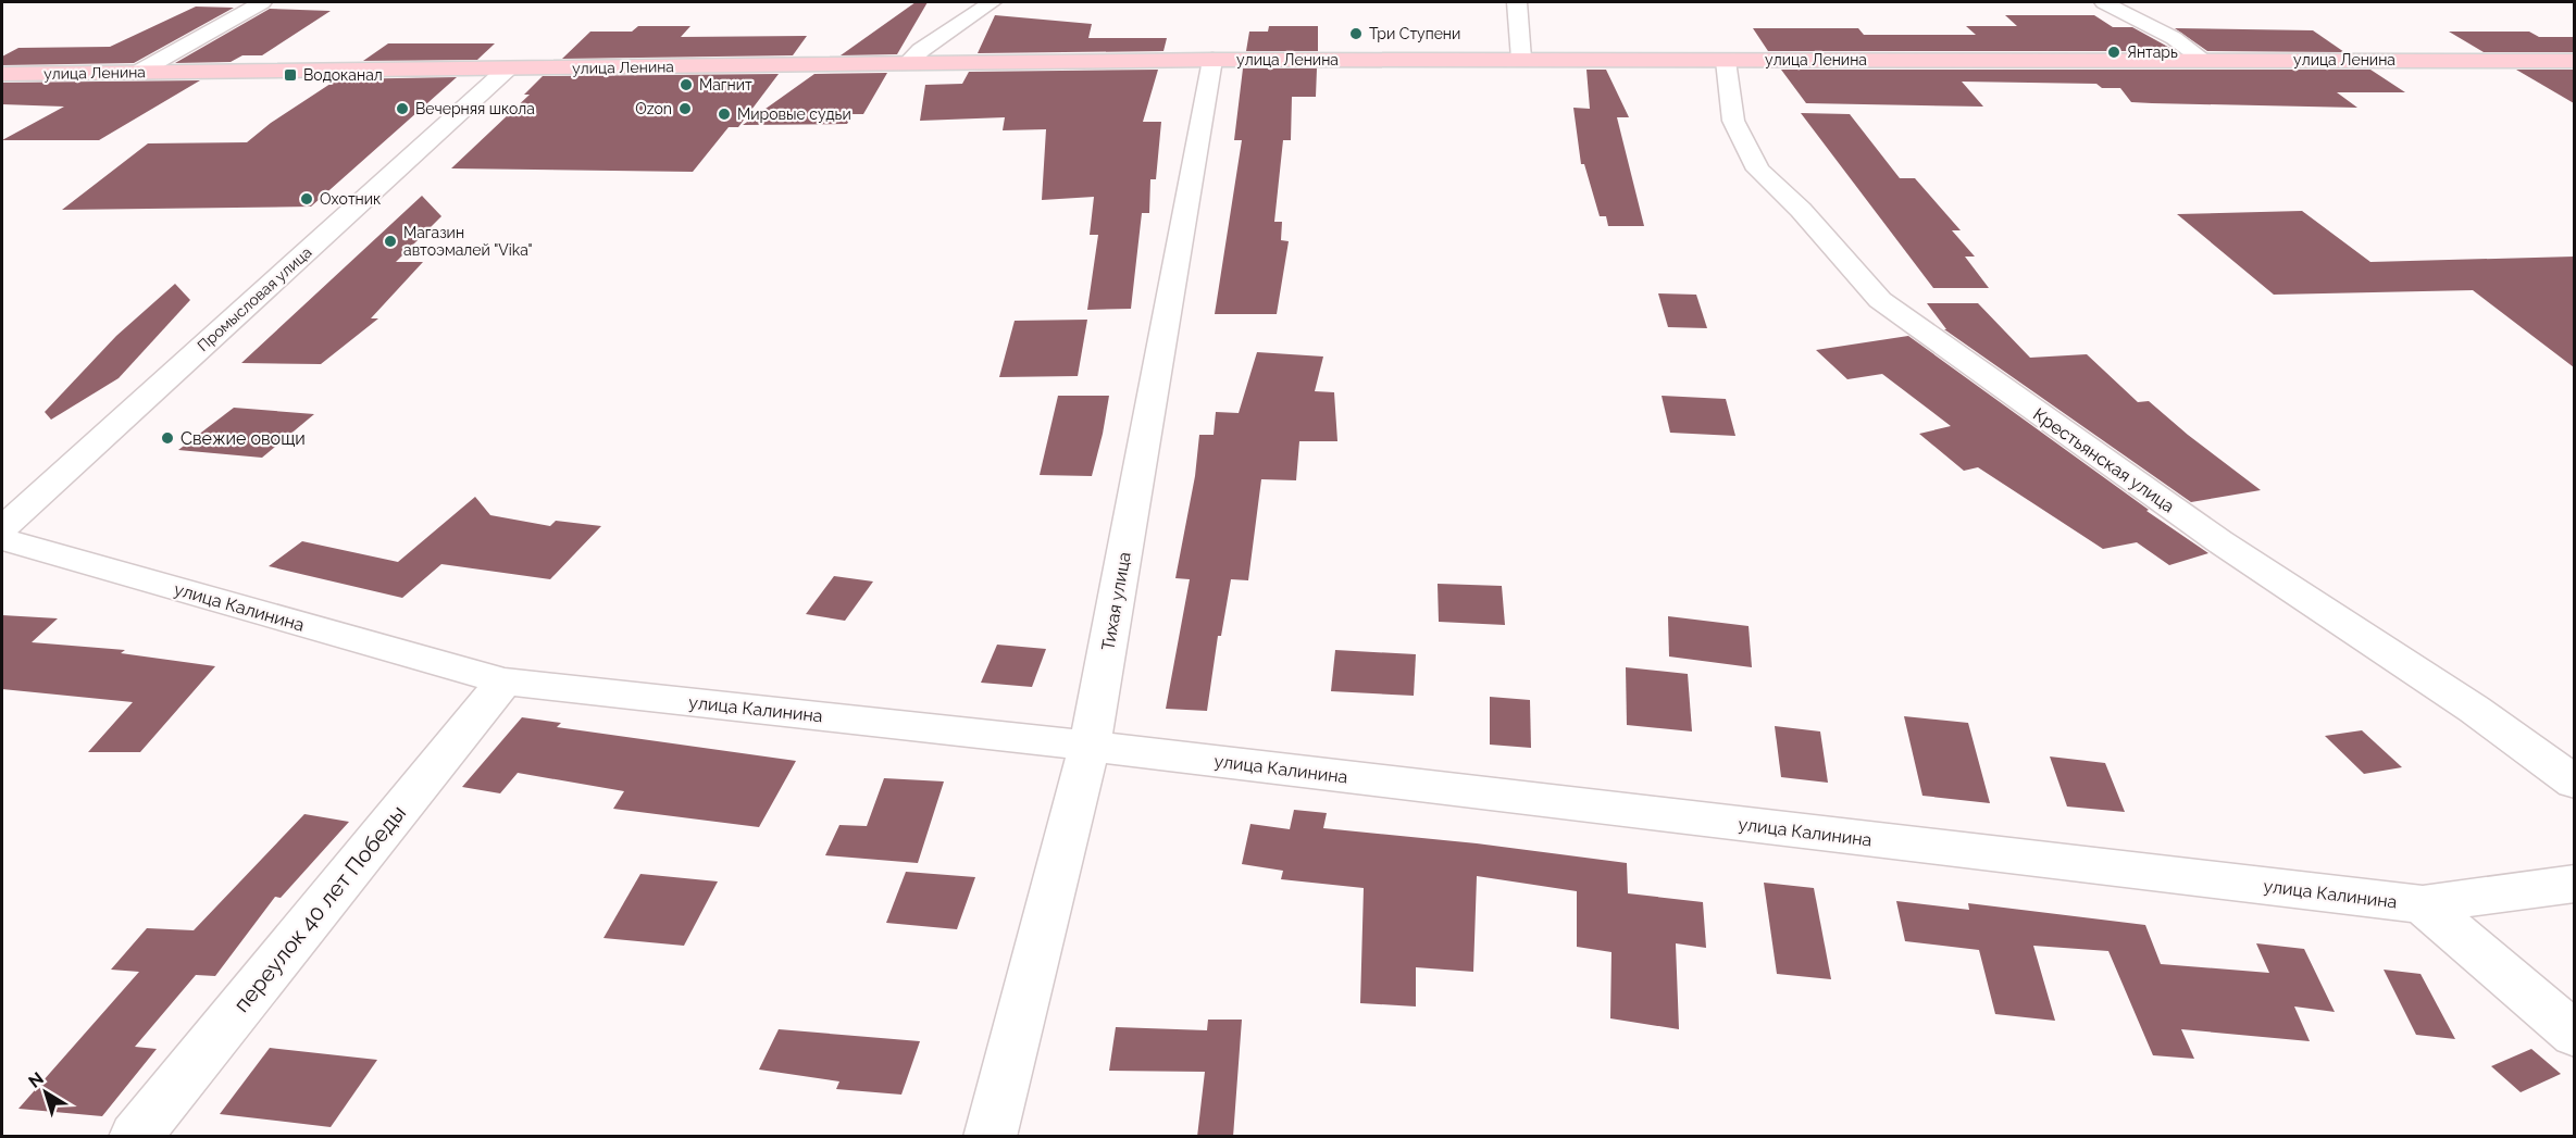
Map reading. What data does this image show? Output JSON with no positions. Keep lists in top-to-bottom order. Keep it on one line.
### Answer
{"streets":{"main road":["улица Ленина"],"street":["Промысловая улица","Крестьянская улица","Тихая улица","улица Калинина","переулок 40 лет Победы"]},"crossings":[["улица Ленина","Промысловая улица"],["улица Ленина","Крестьянская улица"],["улица Ленина","Тихая улица"],["Тихая улица","улица Калинина"],["улица Калинина","переулок 40 лет Победы"]],"places":{"other":["Три Ступени","Янтарь","Магнит","Вечерняя школа","Ozon","Мировые судьи","Охотник","Магазин автоэмалей \"Vika\"","Свежие овощи"],"transit":["Водоканал"]},"north":"top left"}
